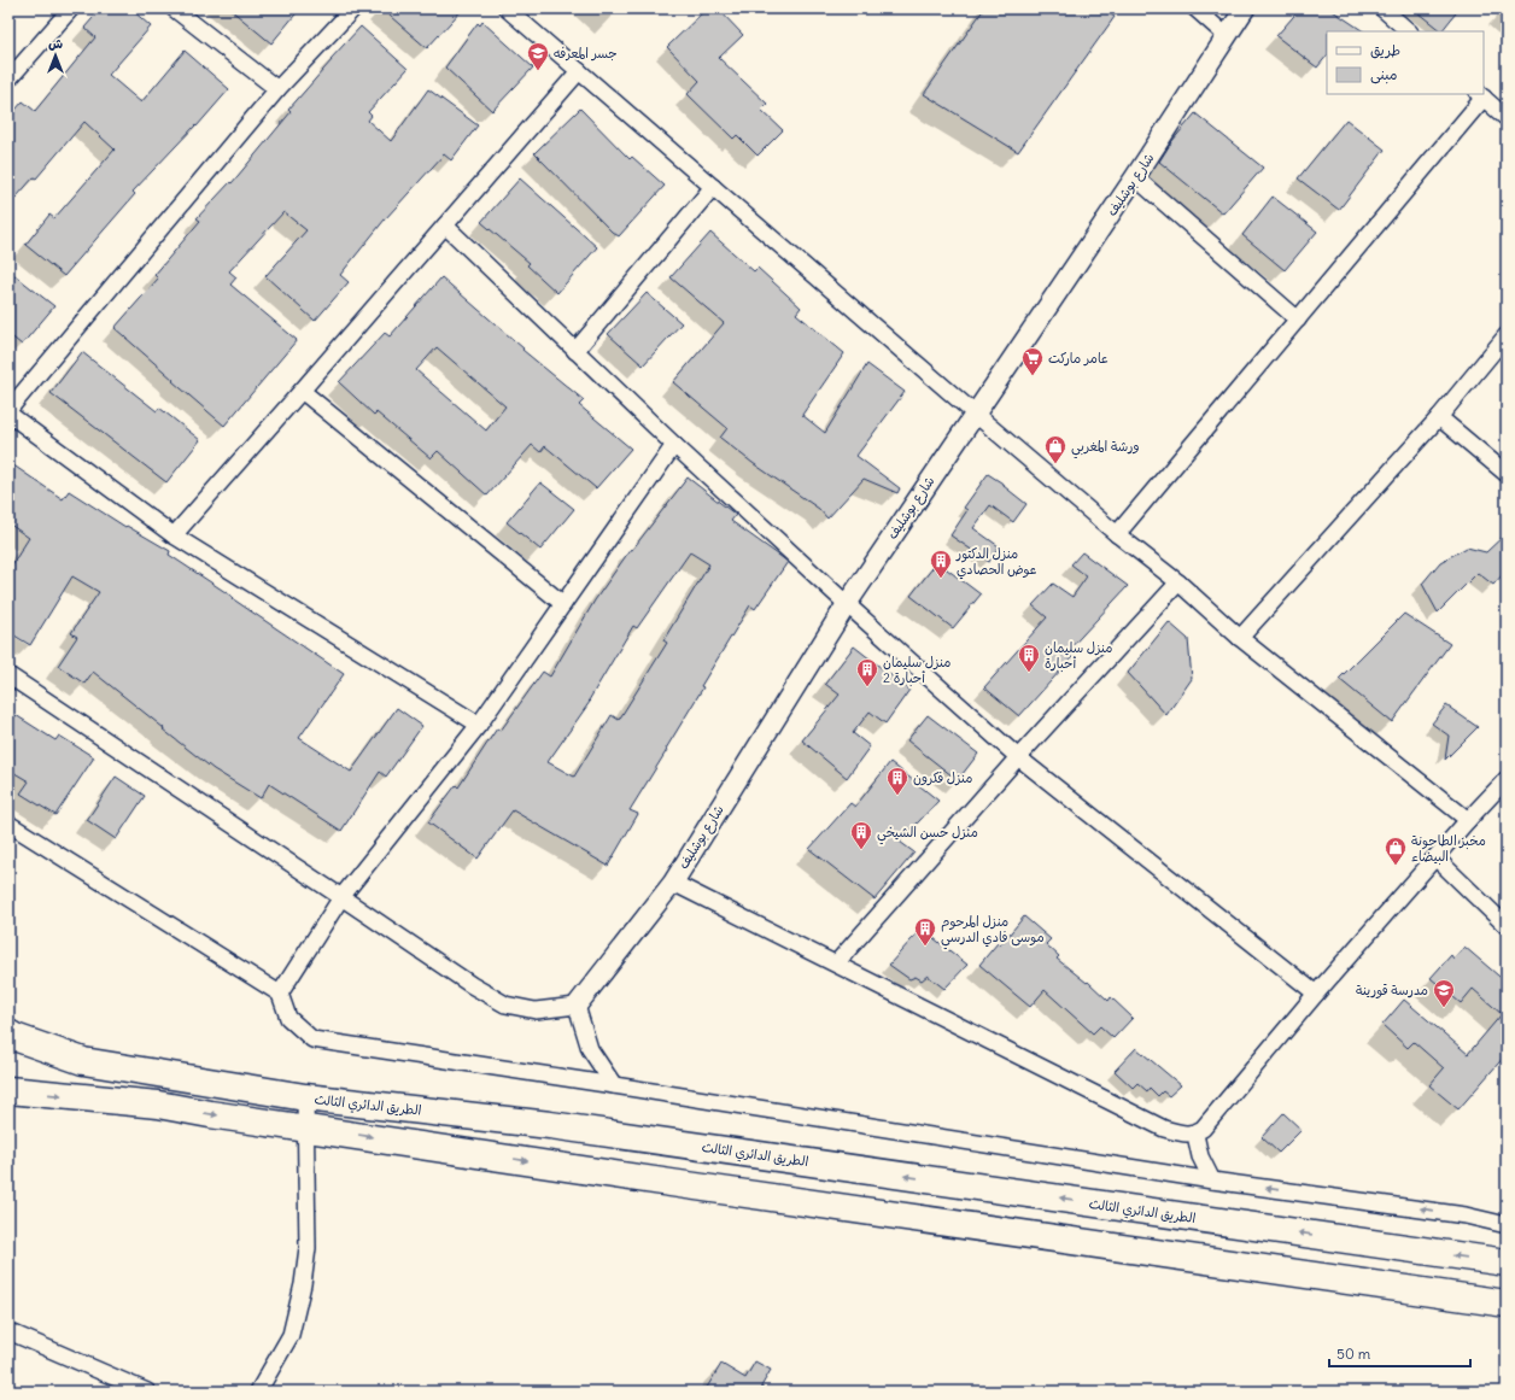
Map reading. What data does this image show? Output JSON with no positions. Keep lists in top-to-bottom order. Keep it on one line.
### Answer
{"streets":{"highway":["الطريق الدائري الثالث"],"street":["شارع بوشليف"]},"places":{"school or university":["جسر المعرفه","مدرسة قورينة"],"supermarket":["عامر ماركت"],"shop":["ورشة المغربي","مخبز الطاحونة البيضاء"],"building":["منزل الدكتور عوض الحصادي","منزل سليمان أحبارة","منزل سليمان أحبارة 2","منزل فكرون","منزل حسن الشيخي","منزل المرحوم موسى فادي الدرسي"]},"legend":["طريق","مبنى"],"scale_bar":"50 m","north":"top"}
